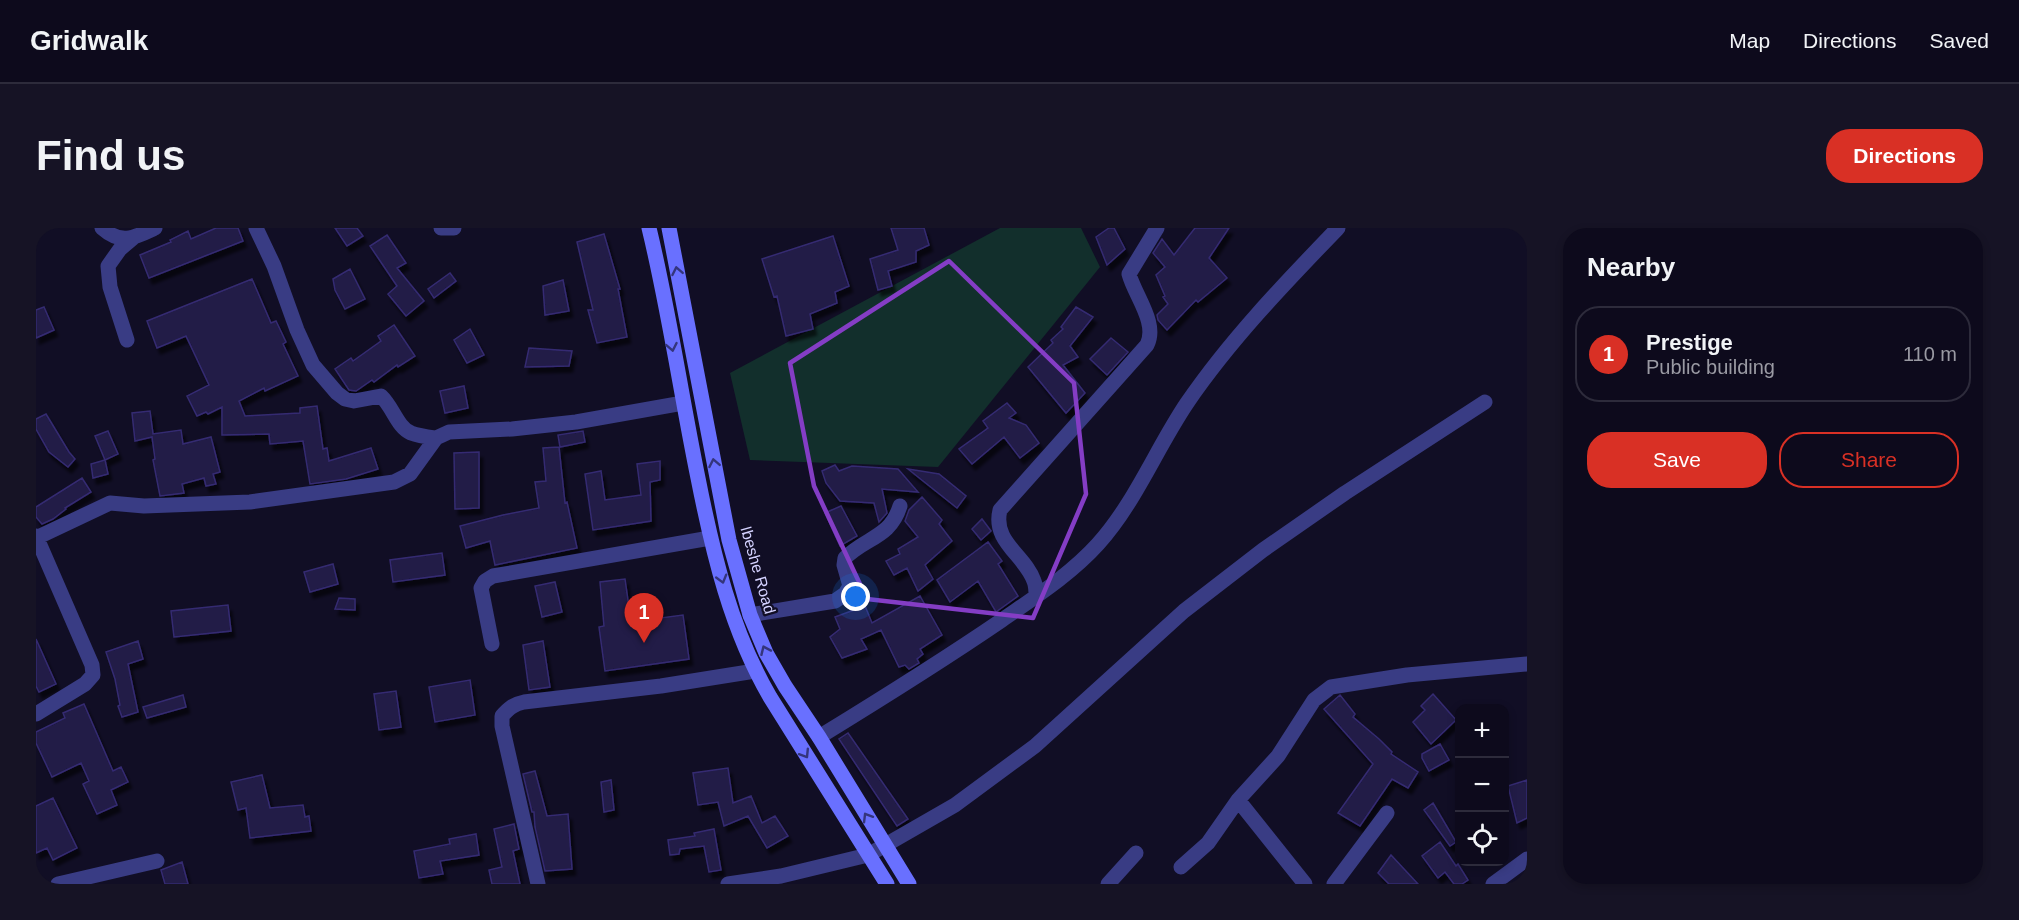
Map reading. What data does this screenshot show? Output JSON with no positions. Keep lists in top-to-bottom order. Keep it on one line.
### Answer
{"streets":{"main road":["Ibeshe Road"]},"page":{"header":"Gridwalk","nav":["Map","Directions","Saved"],"buttons":["Directions",["Save","Share"]],"title":"Find us","heading":"Nearby","list":[{"mark":"1","name":"Prestige","note":"Public building","value":"110 m"}],"pins":"1","map_buttons":["+","−"]}}
